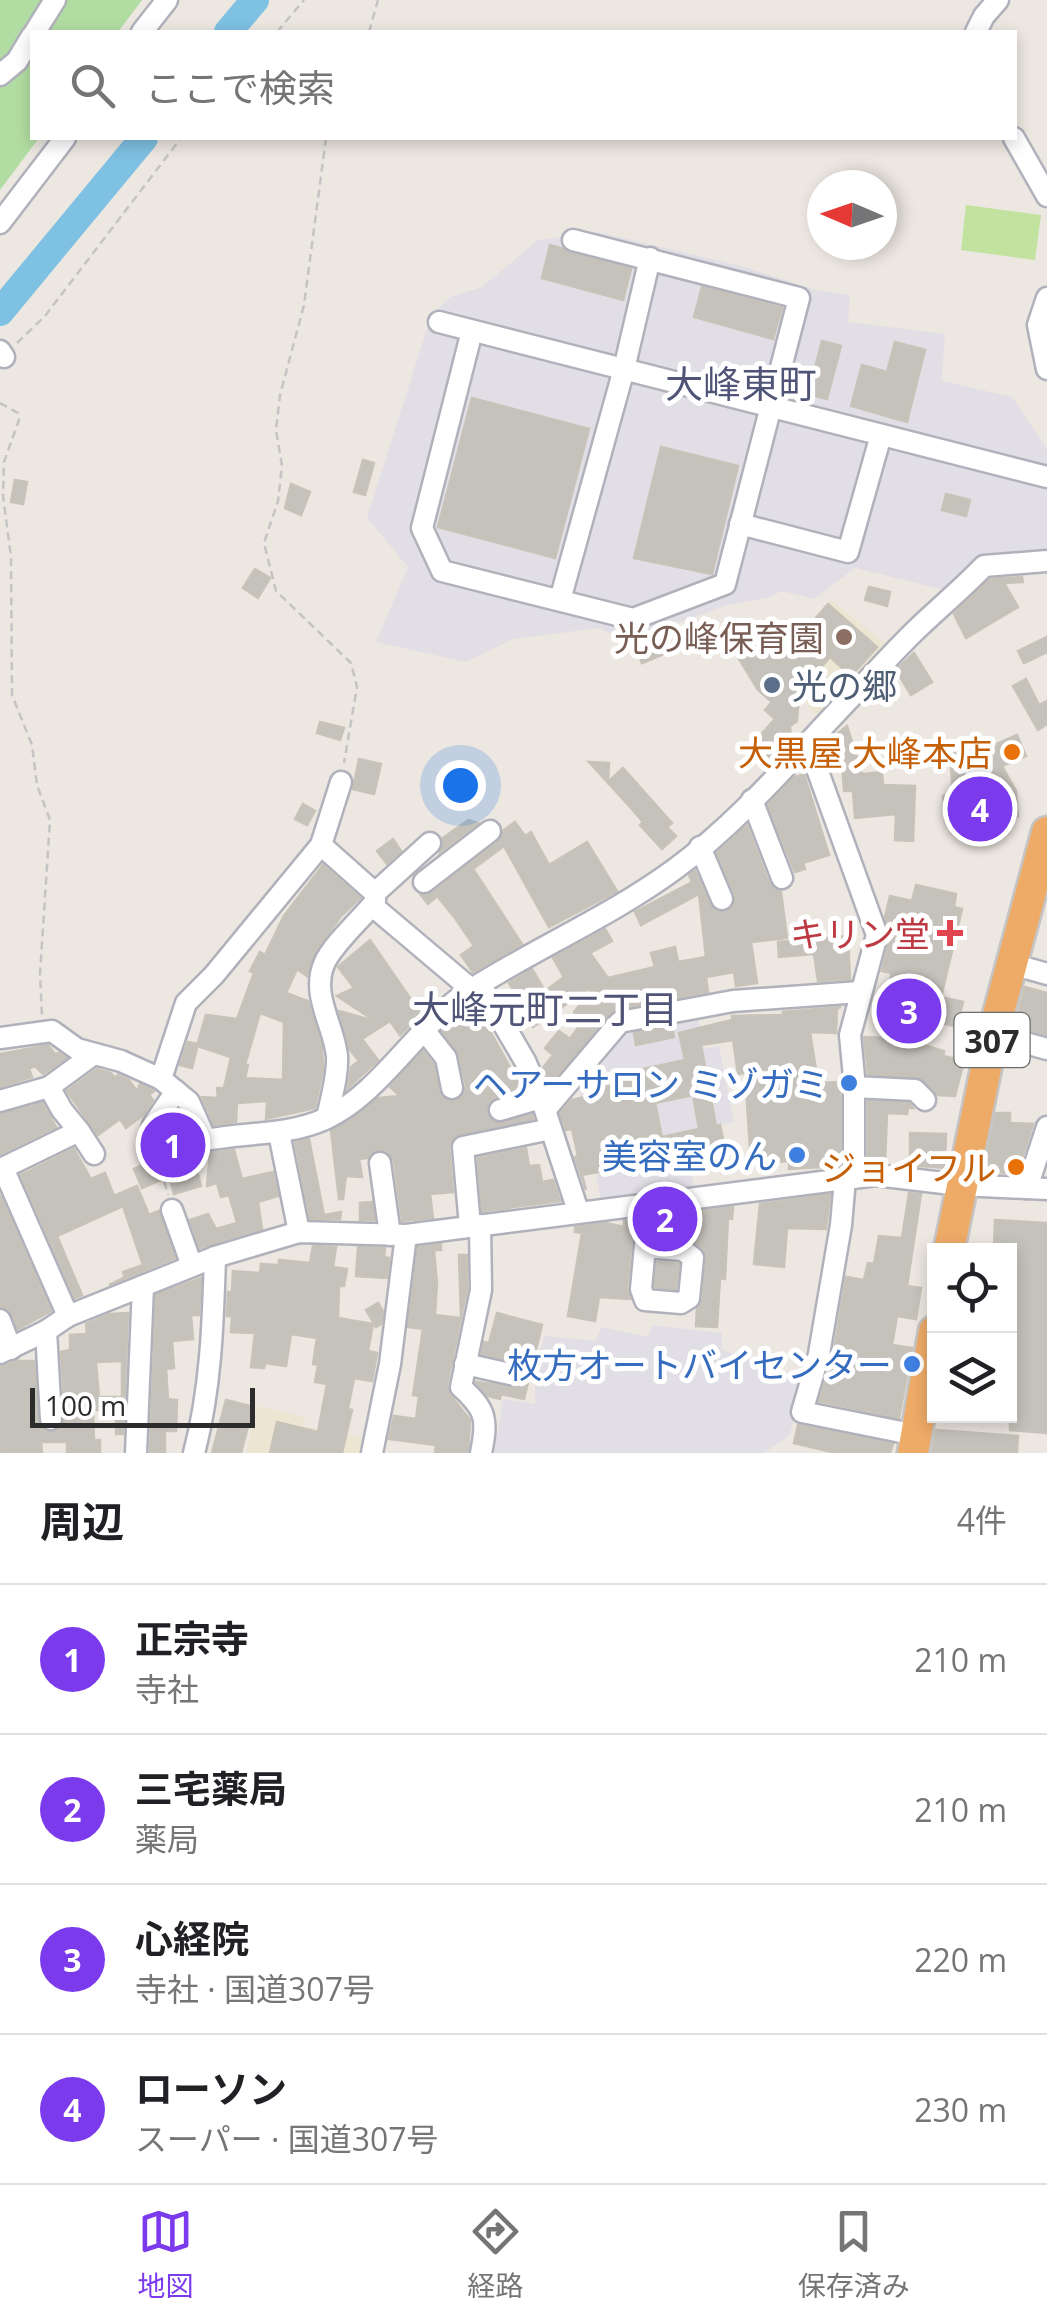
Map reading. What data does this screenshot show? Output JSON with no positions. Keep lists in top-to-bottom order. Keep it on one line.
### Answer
{"streets":{"highway":["307"]},"districts":["大峰東町","大峰元町二丁目"],"places":{"other":["光の峰保育園","光の郷","大黒屋 大峰本店","ヘアーサロン ミゾガミ","美容室のん","ジョイフル","枚方オートバイセンター"],"health":["キリン堂"]},"scale_bar":"100 m","north":"left","page":{"search":"ここで検索","pins":["4","3","1","2"],"scale":"100 m","heading":["周辺","4件"],"list":[{"mark":"1","name":"正宗寺","note":"寺社","value":"210 m"},{"mark":"2","name":"三宅薬局","note":"薬局","value":"210 m"},{"mark":"3","name":"心経院","note":"寺社 · 国道307号","value":"220 m"},{"mark":"4","name":"ローソン","note":"スーパー · 国道307号","value":"230 m"}],"nav":["地図","経路","保存済み"]}}
